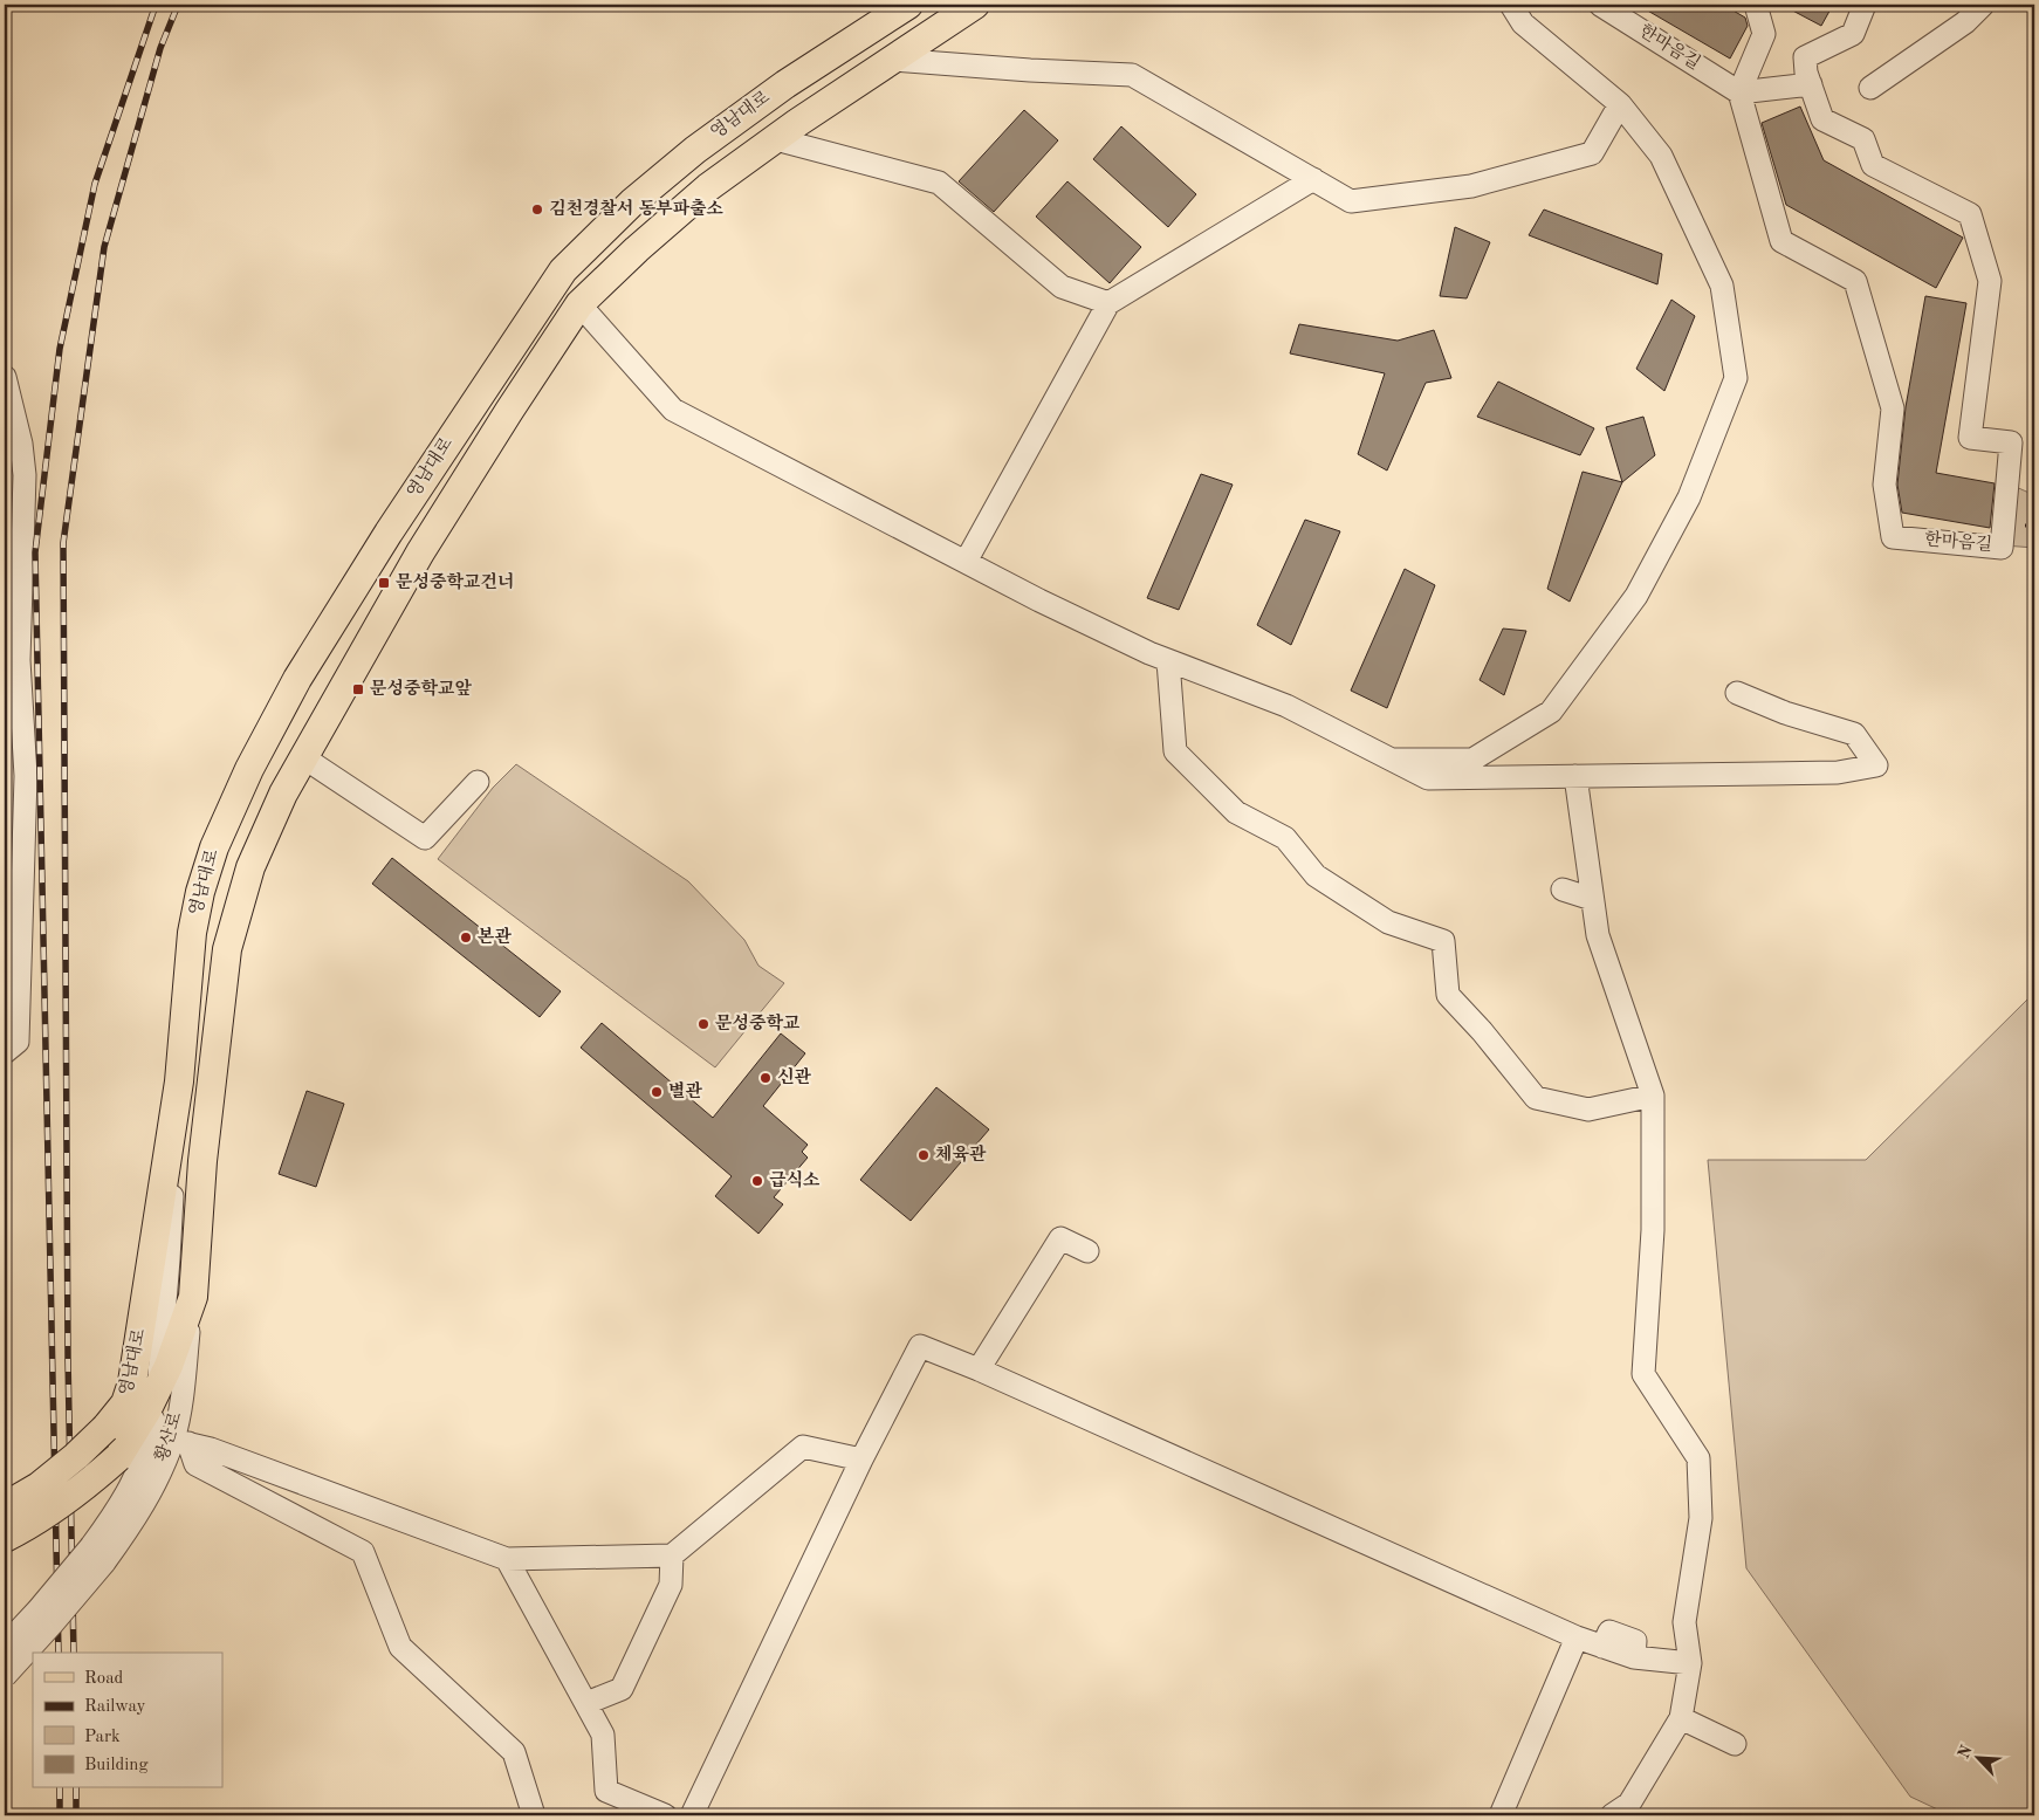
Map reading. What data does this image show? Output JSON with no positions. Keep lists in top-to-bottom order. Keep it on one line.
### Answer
{"streets":{"main road":["영남대로"],"street":["한마음길","황산로"]},"crossings":[["영남대로","황산로"]],"places":{"other":["김천경찰서 동부파출소","본관","문성중학교","신관","별관","체육관","급식소"],"transit":["문성중학교건너","문성중학교앞"]},"legend":["Road","Railway","Park","Building"],"north":"top left"}
